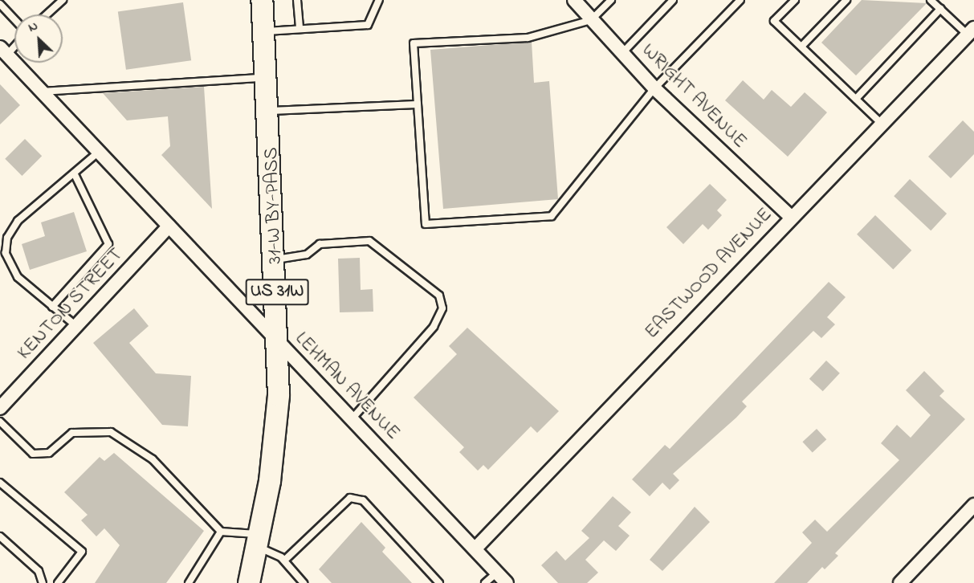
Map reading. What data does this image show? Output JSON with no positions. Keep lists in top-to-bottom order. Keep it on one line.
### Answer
{"streets":{"main road":["31-W BY-PASS","US 31W"],"street":["WRIGHT AVENUE","EASTWOOD AVENUE","KENTON STREET","LEHMAN AVENUE"]},"crossings":[["WRIGHT AVENUE","EASTWOOD AVENUE"],["31-W BY-PASS","LEHMAN AVENUE"],["EASTWOOD AVENUE","LEHMAN AVENUE"],["KENTON STREET","LEHMAN AVENUE"]],"north":"top left"}
